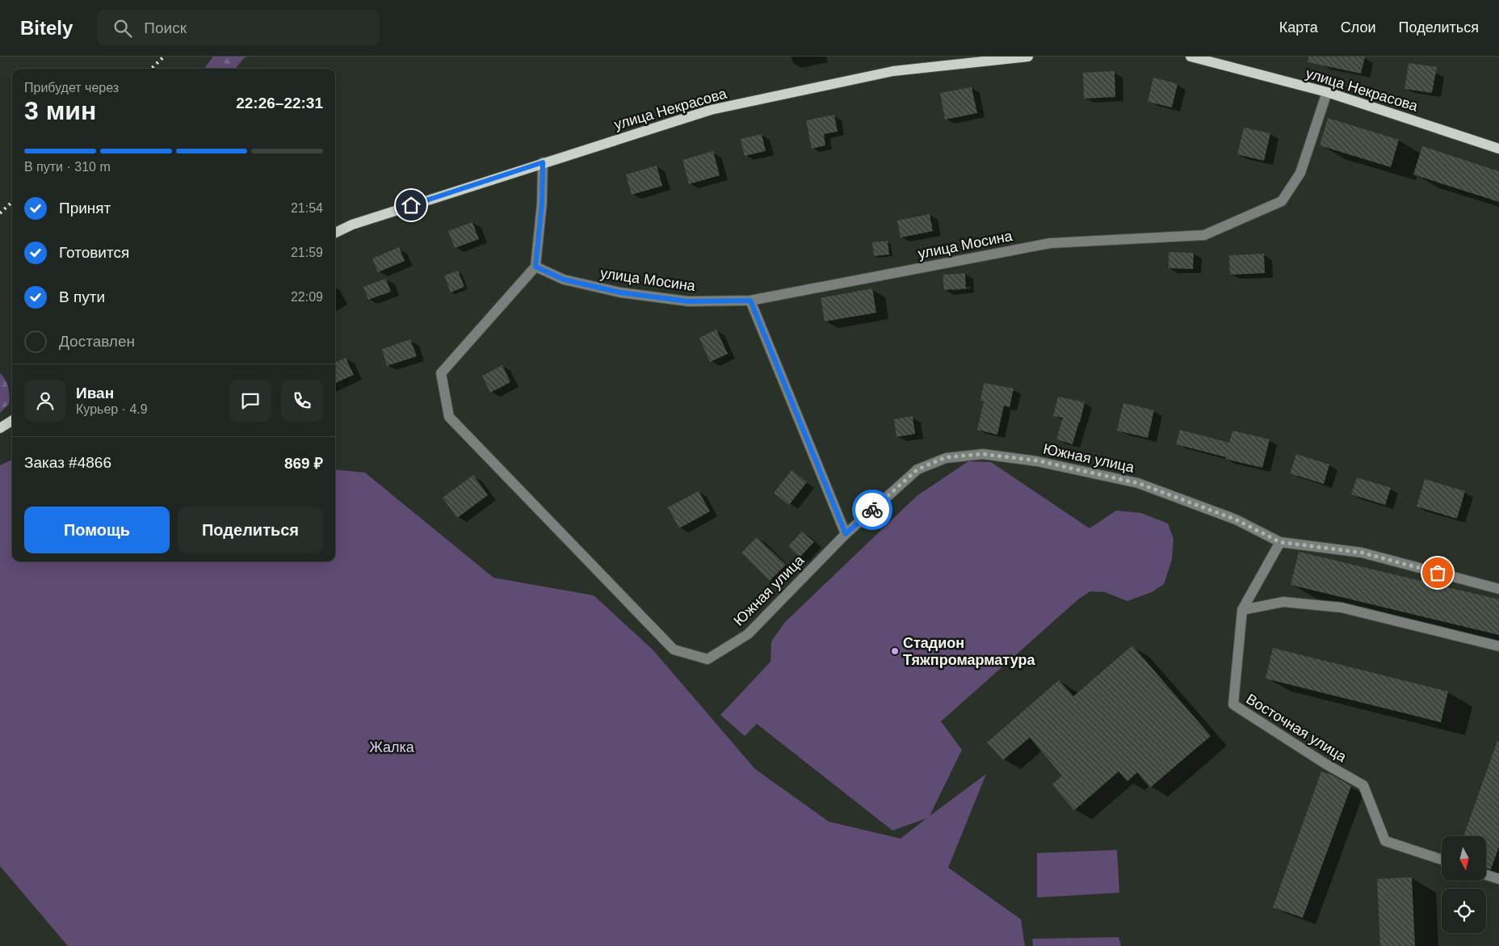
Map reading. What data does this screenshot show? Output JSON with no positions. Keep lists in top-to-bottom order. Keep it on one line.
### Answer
{"streets":{"main road":["улица Некрасова"],"street":["улица Мосина","Южная улица","Восточная улица"]},"crossings":[["улица Некрасова","улица Мосина"],["улица Мосина","Южная улица"],["Южная улица","Восточная улица"]],"parks":["Жалка"],"places":["Стадион Тяжпромарматура"],"north":"bottom","page":{"header":"Bitely","search":"Поиск","nav":["Карта","Слои","Поделиться"],"heading":["3 мин","Прибудет через","22:26–22:31"],"panel":["Иван","Курьер · 4.9","Заказ #4866","869 ₽"],"bar":"В пути · 310 m","list":[["Принят","21:54"],["Готовится","21:59"],["В пути","22:09"],"Доставлен"],"buttons":["Помощь","Поделиться"]}}
